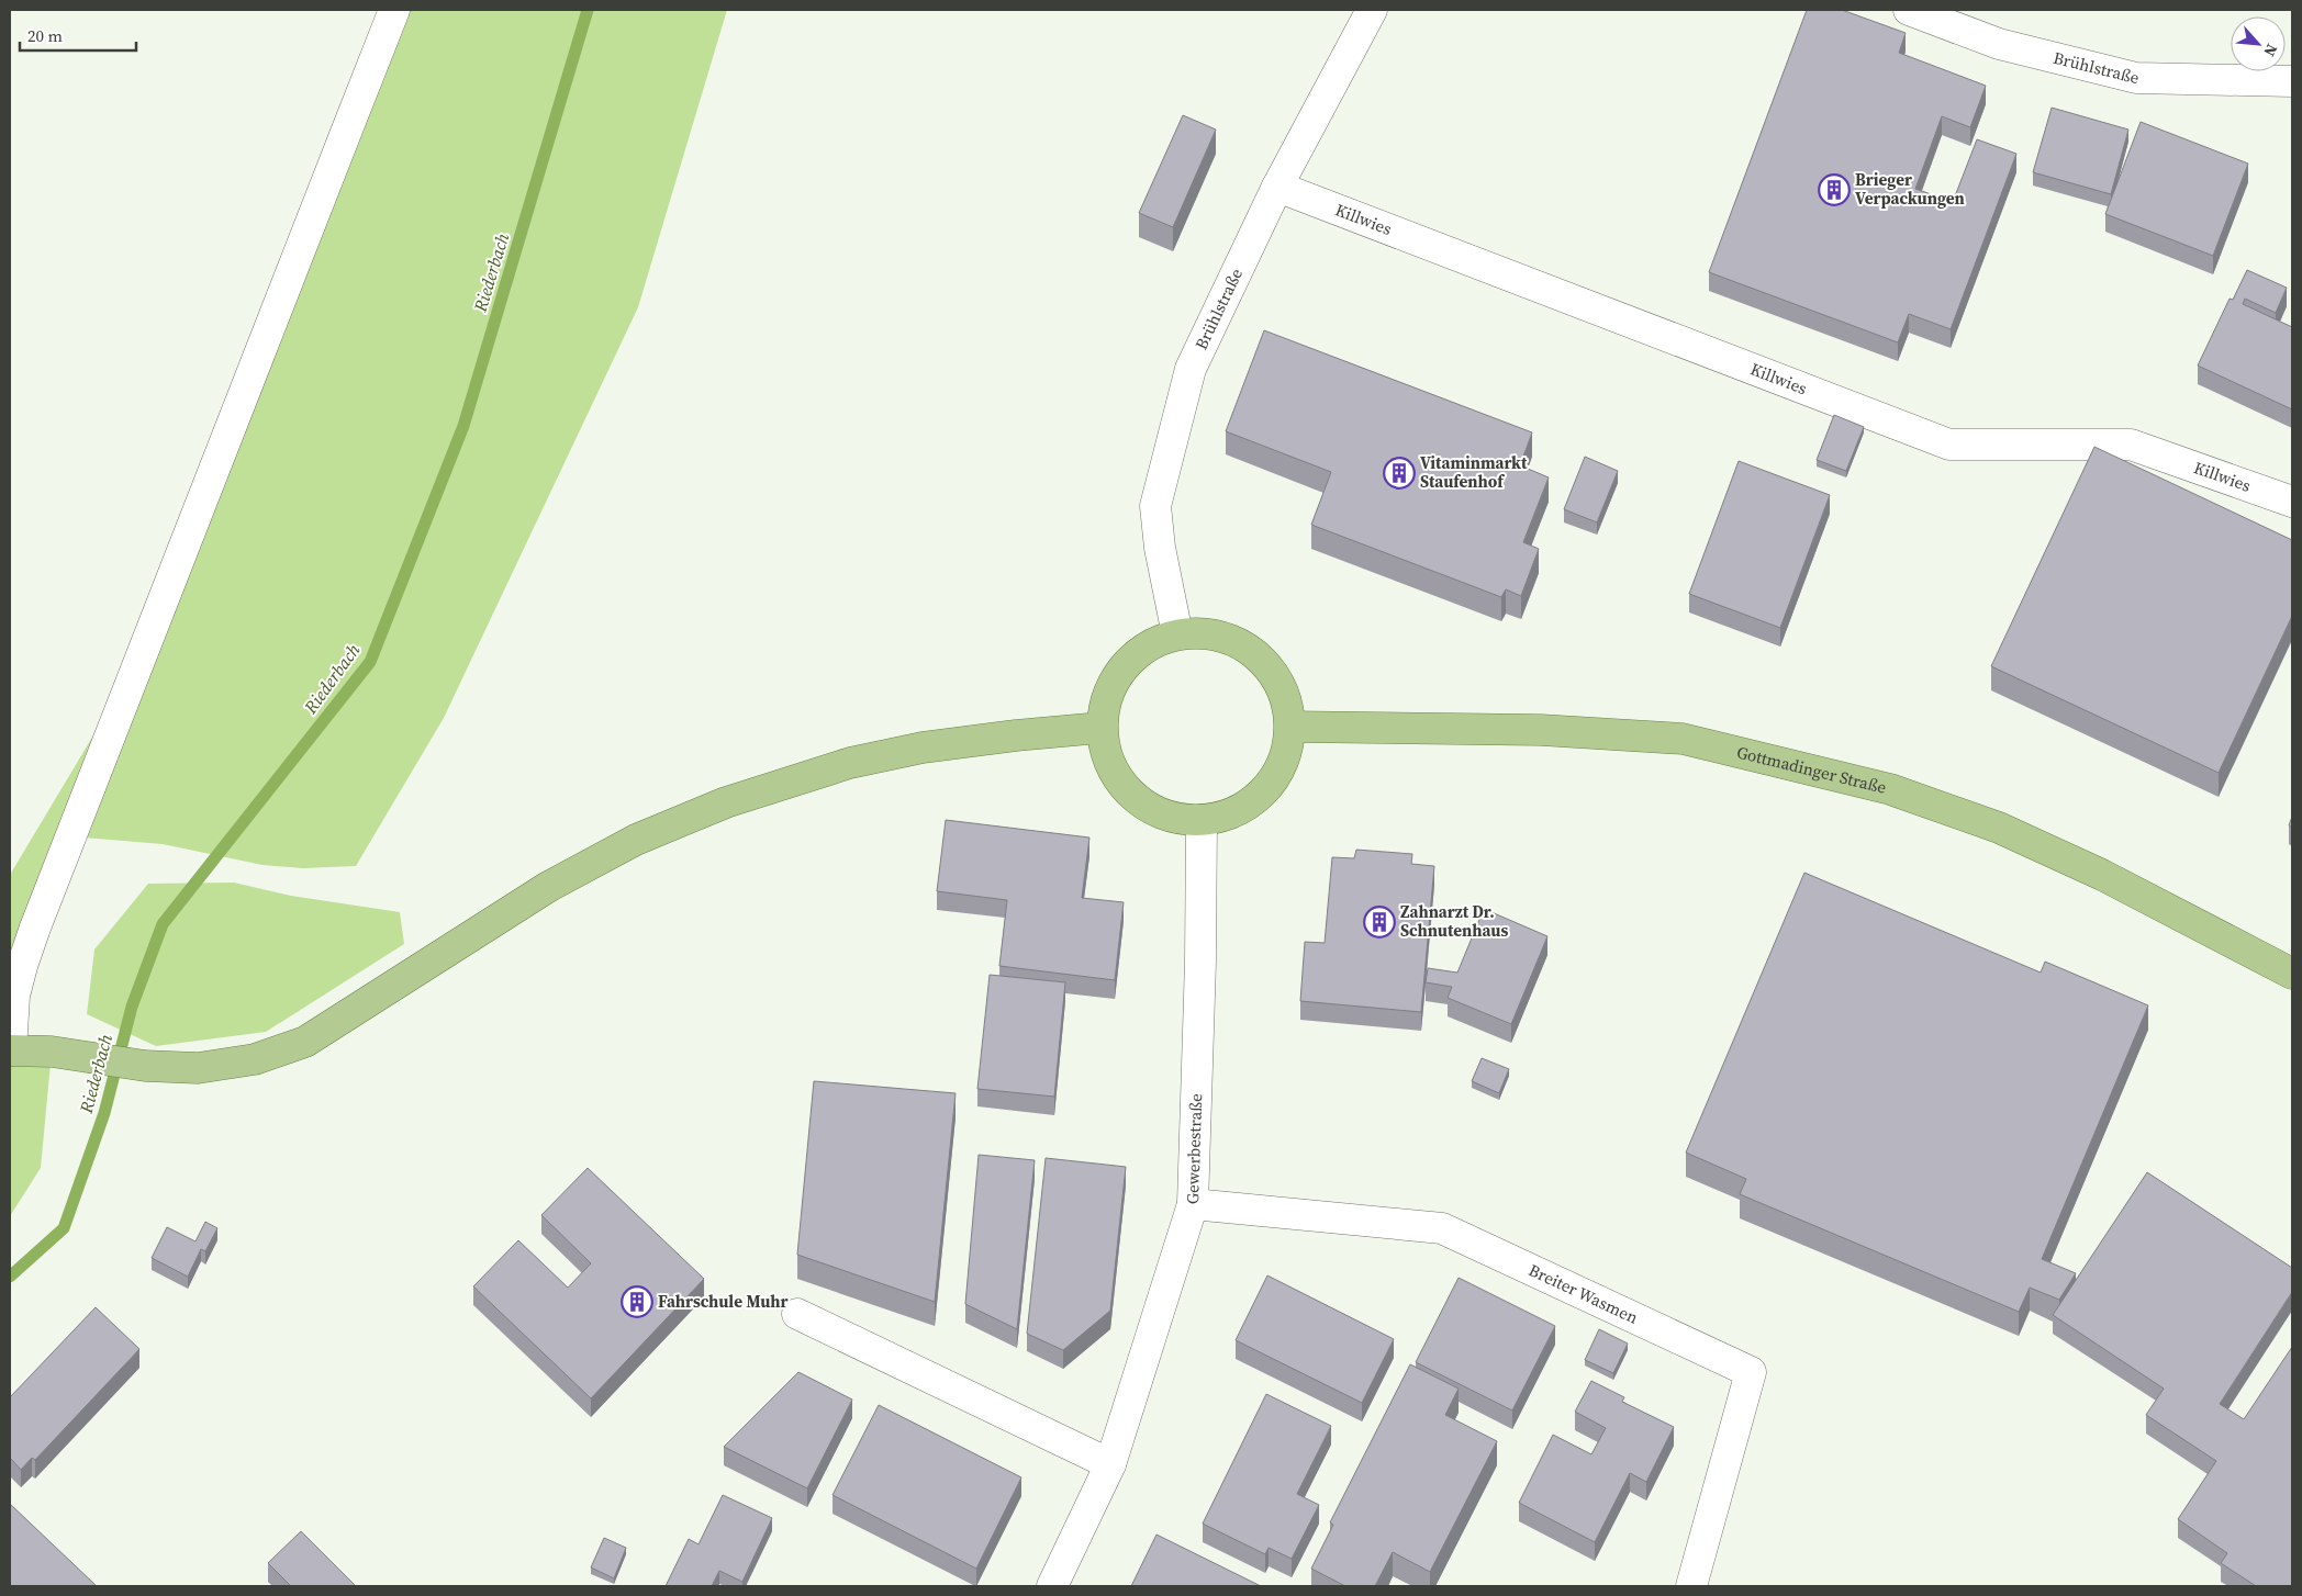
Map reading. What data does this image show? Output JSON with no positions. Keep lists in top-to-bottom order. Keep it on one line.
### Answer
{"streets":{"main road":["Gottmadinger Straße"],"street":["Brühlstraße","Killwies","Gewerbestraße","Breiter Wasmen"]},"crossings":[["Brühlstraße","Killwies"],["Brühlstraße","Gottmadinger Straße"],["Brühlstraße","Gewerbestraße"],["Gottmadinger Straße","Gewerbestraße"],["Gewerbestraße","Breiter Wasmen"]],"water":["Riederbach"],"places":{"building":["Brieger Verpackungen","Vitaminmarkt Staufenhof","Zahnarzt Dr. Schnutenhaus","Fahrschule Muhr"]},"scale_bar":"20 m","north":"bottom right"}
